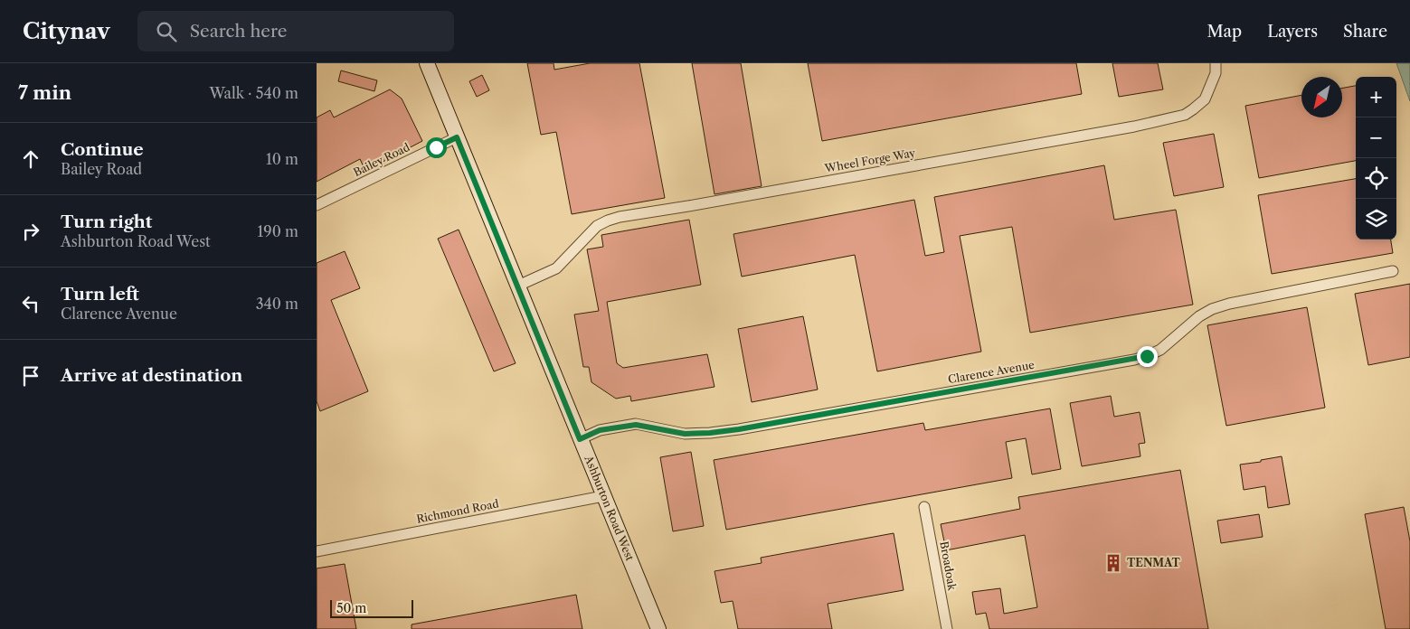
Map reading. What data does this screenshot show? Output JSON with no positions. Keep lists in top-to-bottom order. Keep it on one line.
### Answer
{"streets":{"main road":["Ashburton Road West"],"street":["Bailey Road","Wheel Forge Way","Clarence Avenue","Richmond Road","Broadoak"]},"crossings":[["Bailey Road","Ashburton Road West"],["Wheel Forge Way","Ashburton Road West"],["Clarence Avenue","Ashburton Road West"],["Ashburton Road West","Richmond Road"]],"places":{"building":["TENMAT"]},"scale_bar":"50 m","north":"bottom left","page":{"header":"Citynav","search":"Search here","nav":["Map","Layers","Share"],"heading":["7 min","Walk · 540 m"],"map_buttons":["+","−"],"list":[["Continue","Bailey Road","10 m"],["Turn right","Ashburton Road West","190 m"],["Turn left","Clarence Avenue","340 m"],"Arrive at destination"],"scale":"50 m"}}
